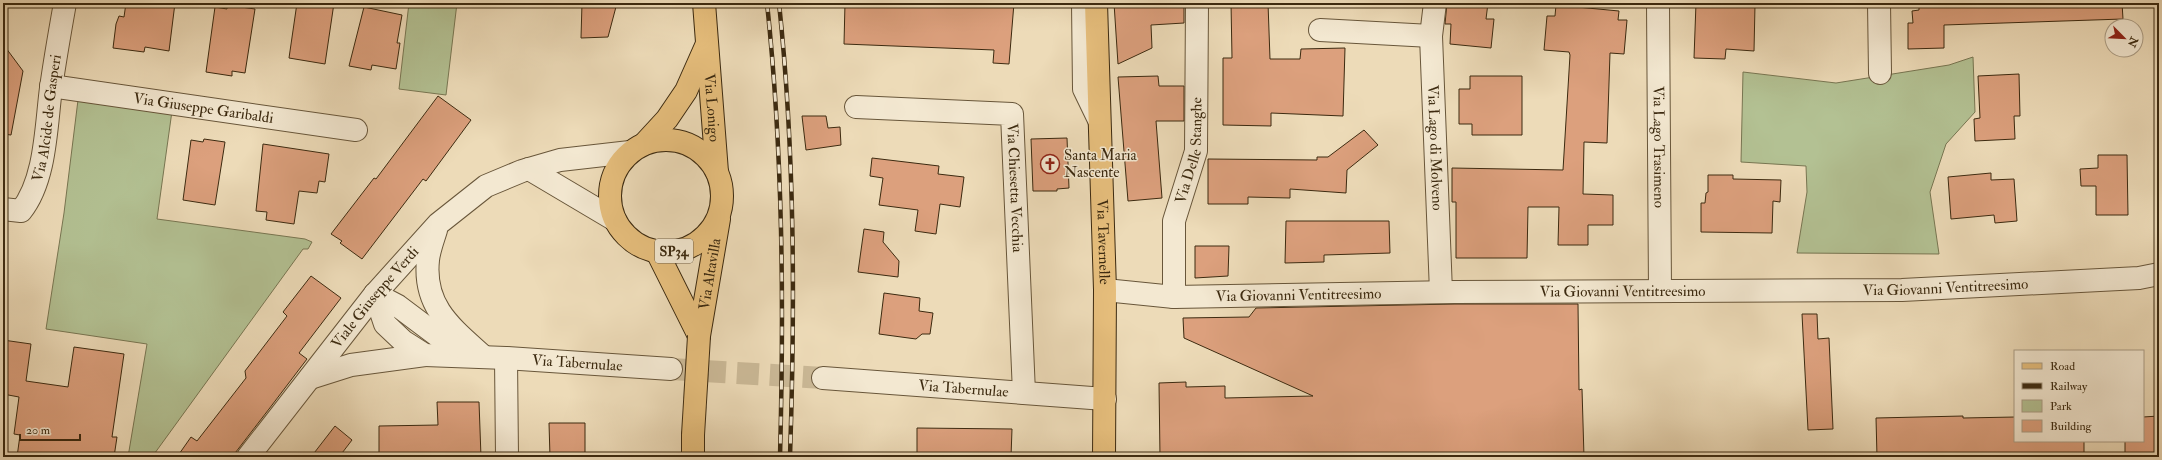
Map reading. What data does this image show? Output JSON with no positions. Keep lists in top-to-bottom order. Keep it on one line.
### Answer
{"streets":{"main road":["Via Lonigo","Via Tavernelle","SP34","Via Altavilla"],"street":["Via Giuseppe Garibaldi","Via Alcide de Gasperi","Via Lago Trasimeno","Via Lago di Molveno","Via Delle Stanghe","Via Chiesetta Vecchia","Via Giovanni Ventitreesimo","Viale Giuseppe Verdi","Via Tabernulae"]},"crossings":[["Via Lonigo","SP34"],["Via Lonigo","Via Altavilla"],["Via Lonigo","Viale Giuseppe Verdi"],["Via Giuseppe Garibaldi","Via Alcide de Gasperi"],["Via Lago Trasimeno","Via Giovanni Ventitreesimo"],["Via Lago di Molveno","Via Giovanni Ventitreesimo"],["Via Delle Stanghe","Via Giovanni Ventitreesimo"],["Via Chiesetta Vecchia","Via Tabernulae"],["Via Tavernelle","Via Giovanni Ventitreesimo"],["Via Tavernelle","Via Tabernulae"],["SP34","Via Altavilla"],["SP34","Viale Giuseppe Verdi"],["Via Altavilla","Viale Giuseppe Verdi"],["Viale Giuseppe Verdi","Via Tabernulae"]],"places":{"church":["Santa Maria Nascente"]},"legend":["Road","Railway","Park","Building"],"scale_bar":"20 m","north":"bottom right"}
